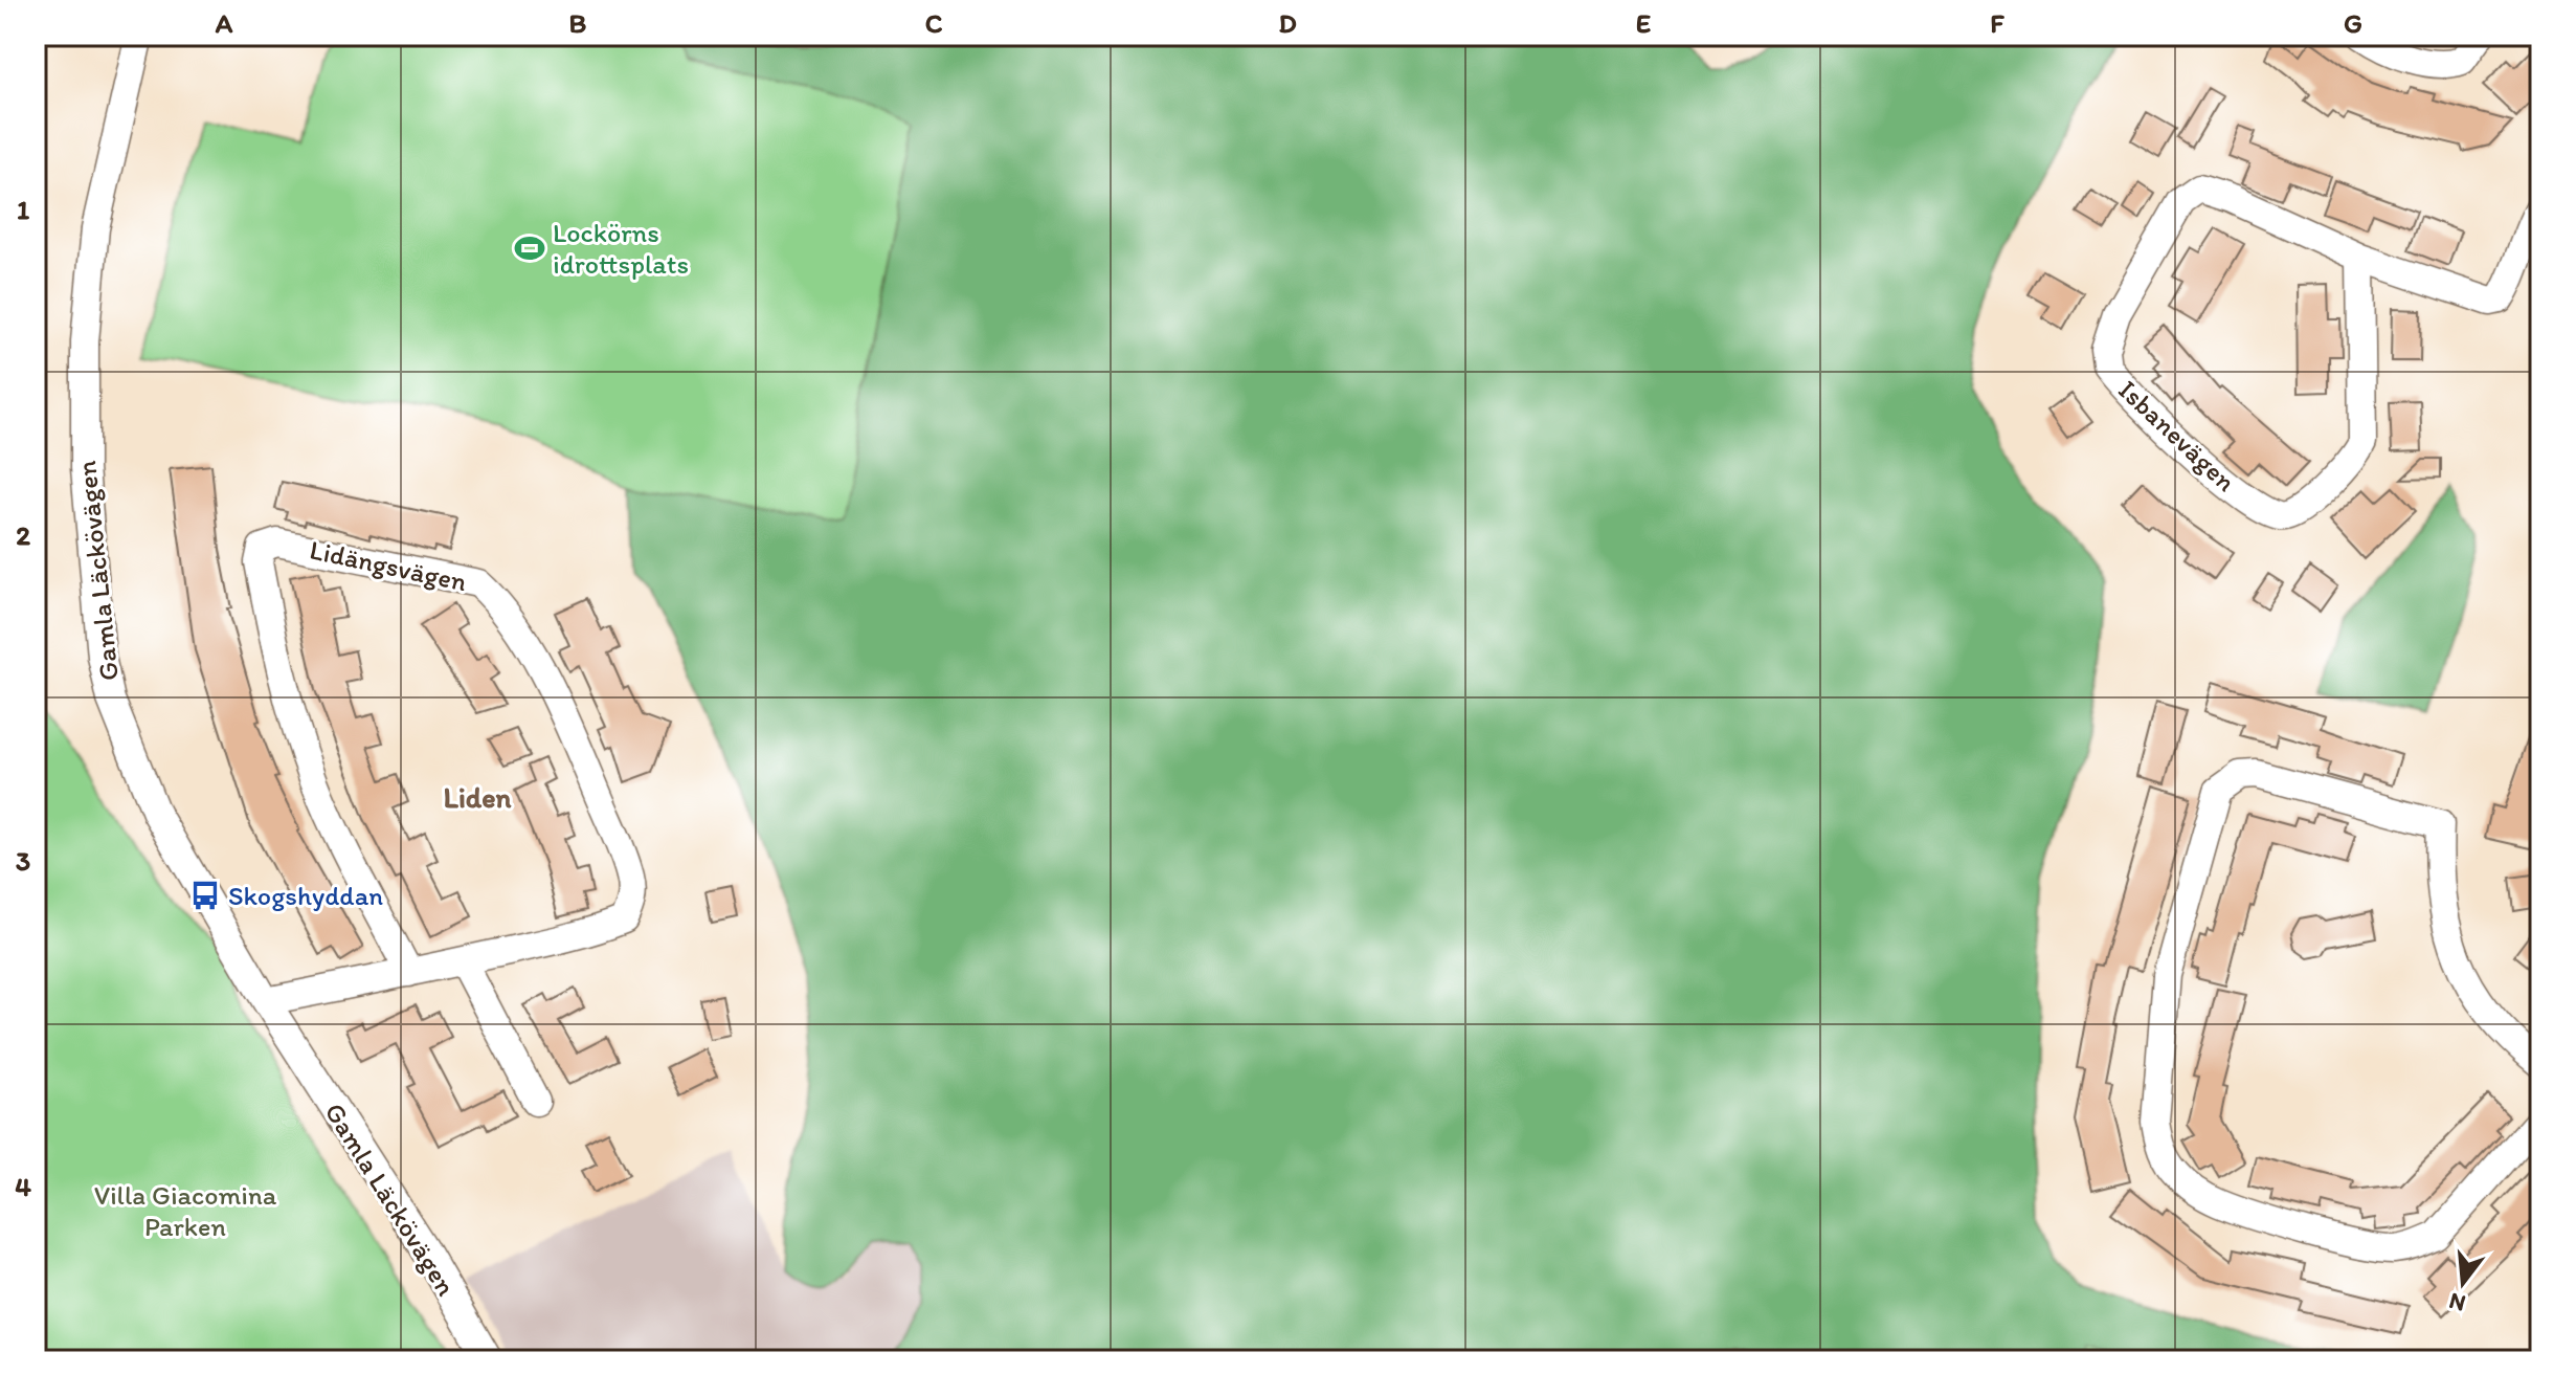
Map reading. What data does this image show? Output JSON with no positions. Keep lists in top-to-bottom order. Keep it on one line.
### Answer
{"streets":{"street":["Isbanevägen","Lidängsvägen","Gamla Läckövägen"]},"crossings":[["Lidängsvägen","Gamla Läckövägen"]],"districts":["Liden"],"parks":["Villa Giacomina Parken"],"places":{"sports":["Lockörns idrottsplats"],"bus stop":["Skogshyddan"]},"north":"bottom","grid":{"columns":["A","B","C","D","E","F","G"],"rows":["1","2","3","4"]}}
